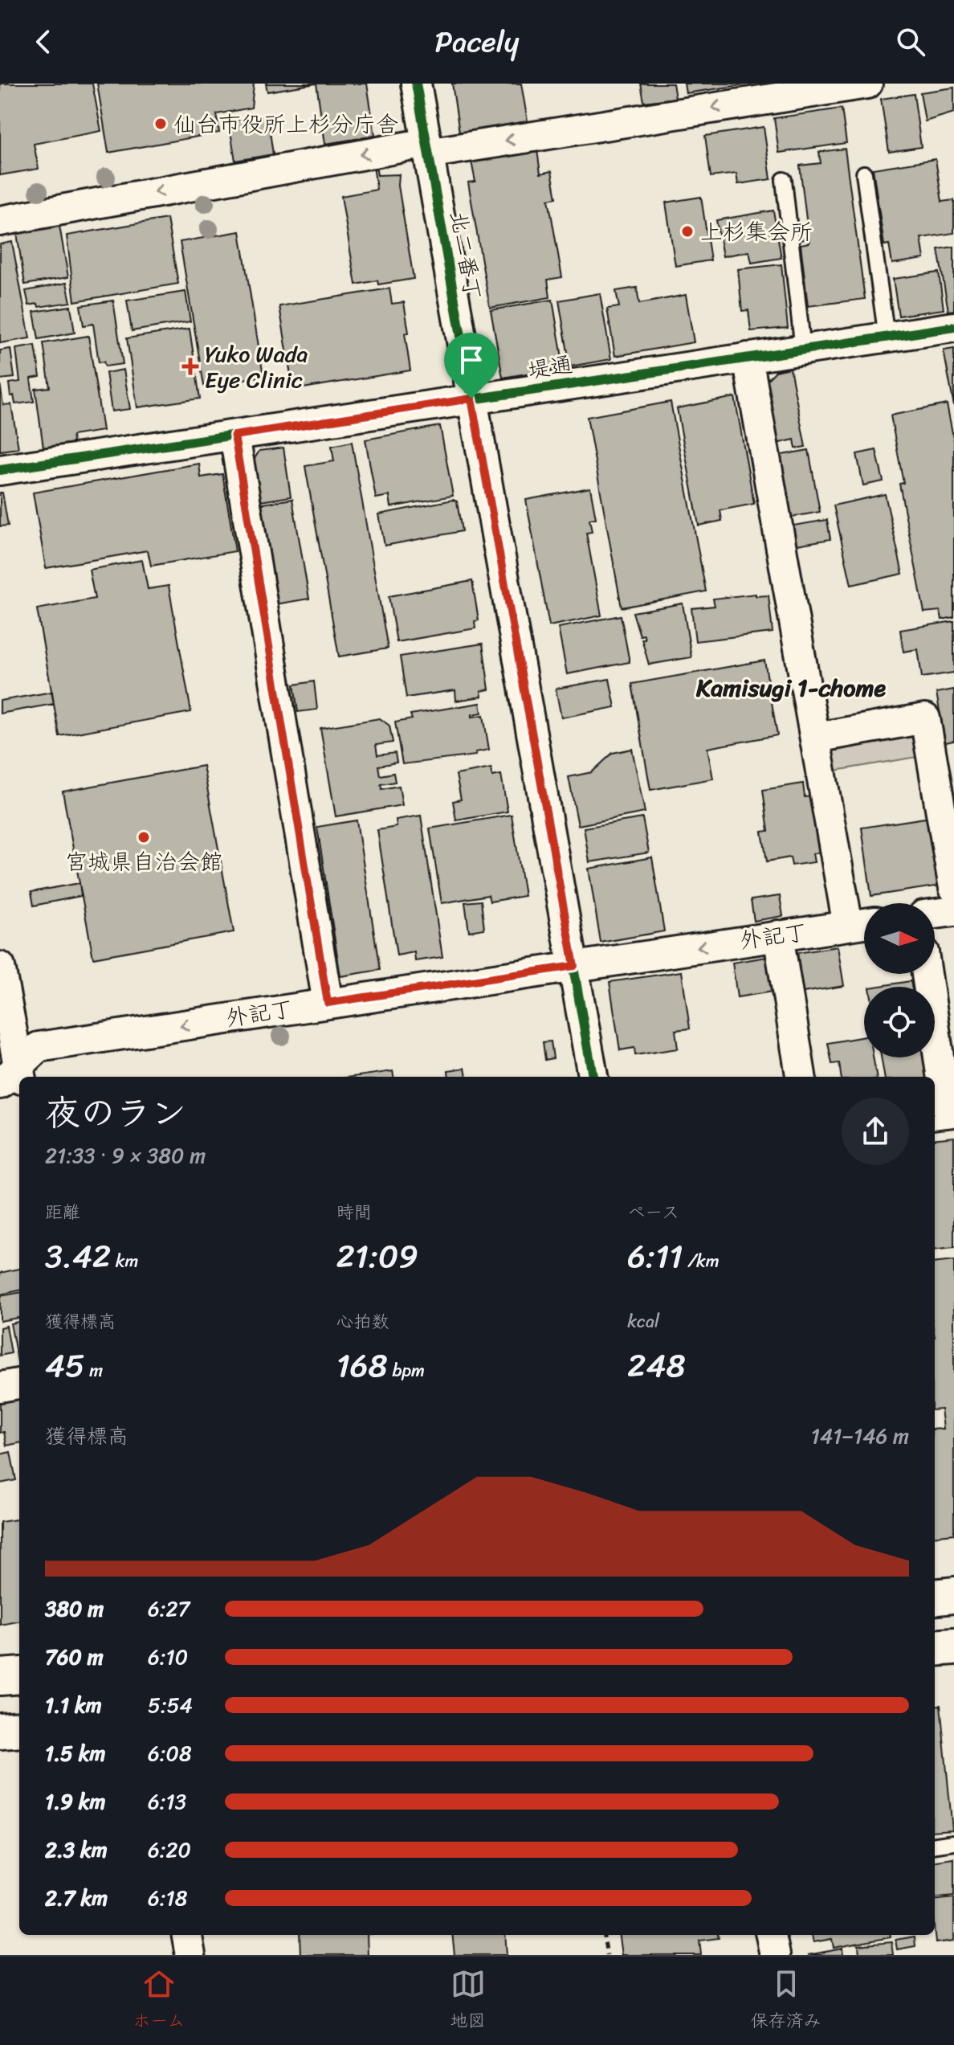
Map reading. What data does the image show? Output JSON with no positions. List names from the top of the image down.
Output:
{
  "streets": {
    "street": ["北二番丁", "堤通", "外記丁"]
  },
  "crossings": [
    ["北二番丁", "堤通"],
    ["北二番丁", "外記丁"]
  ],
  "one_way": ["外記丁"],
  "districts": ["Kamisugi 1-chome"],
  "places": {
    "other": ["仙台市役所上杉分庁舎", "上杉集会所", "宮城県自治会館"],
    "health": ["Yuko Wada Eye Clinic"]
  },
  "north": "right",
  "page": {
    "header": "Pacely",
    "heading": ["夜のラン", "21:33 · 9 × 380 m"],
    "stats": [
      ["距離", "3.42 km"],
      ["時間", "21:09"],
      ["ペース", "6:11 /km"],
      ["獲得標高", "45 m"],
      ["心拍数", "168 bpm"],
      ["kcal", "248"]
    ],
    "chart": ["獲得標高", "141–146 m"],
    "list": [
      {
        "name": "380 m",
        "note": "6:27"
      },
      {
        "name": "760 m",
        "note": "6:10"
      },
      {
        "name": "1.1 km",
        "note": "5:54"
      },
      {
        "name": "1.5 km",
        "note": "6:08"
      },
      {
        "name": "1.9 km",
        "note": "6:13"
      },
      {
        "name": "2.3 km",
        "note": "6:20"
      },
      {
        "name": "2.7 km",
        "note": "6:18"
      }
    ],
    "tabs": ["ホーム", "地図", "保存済み"]
  }
}
